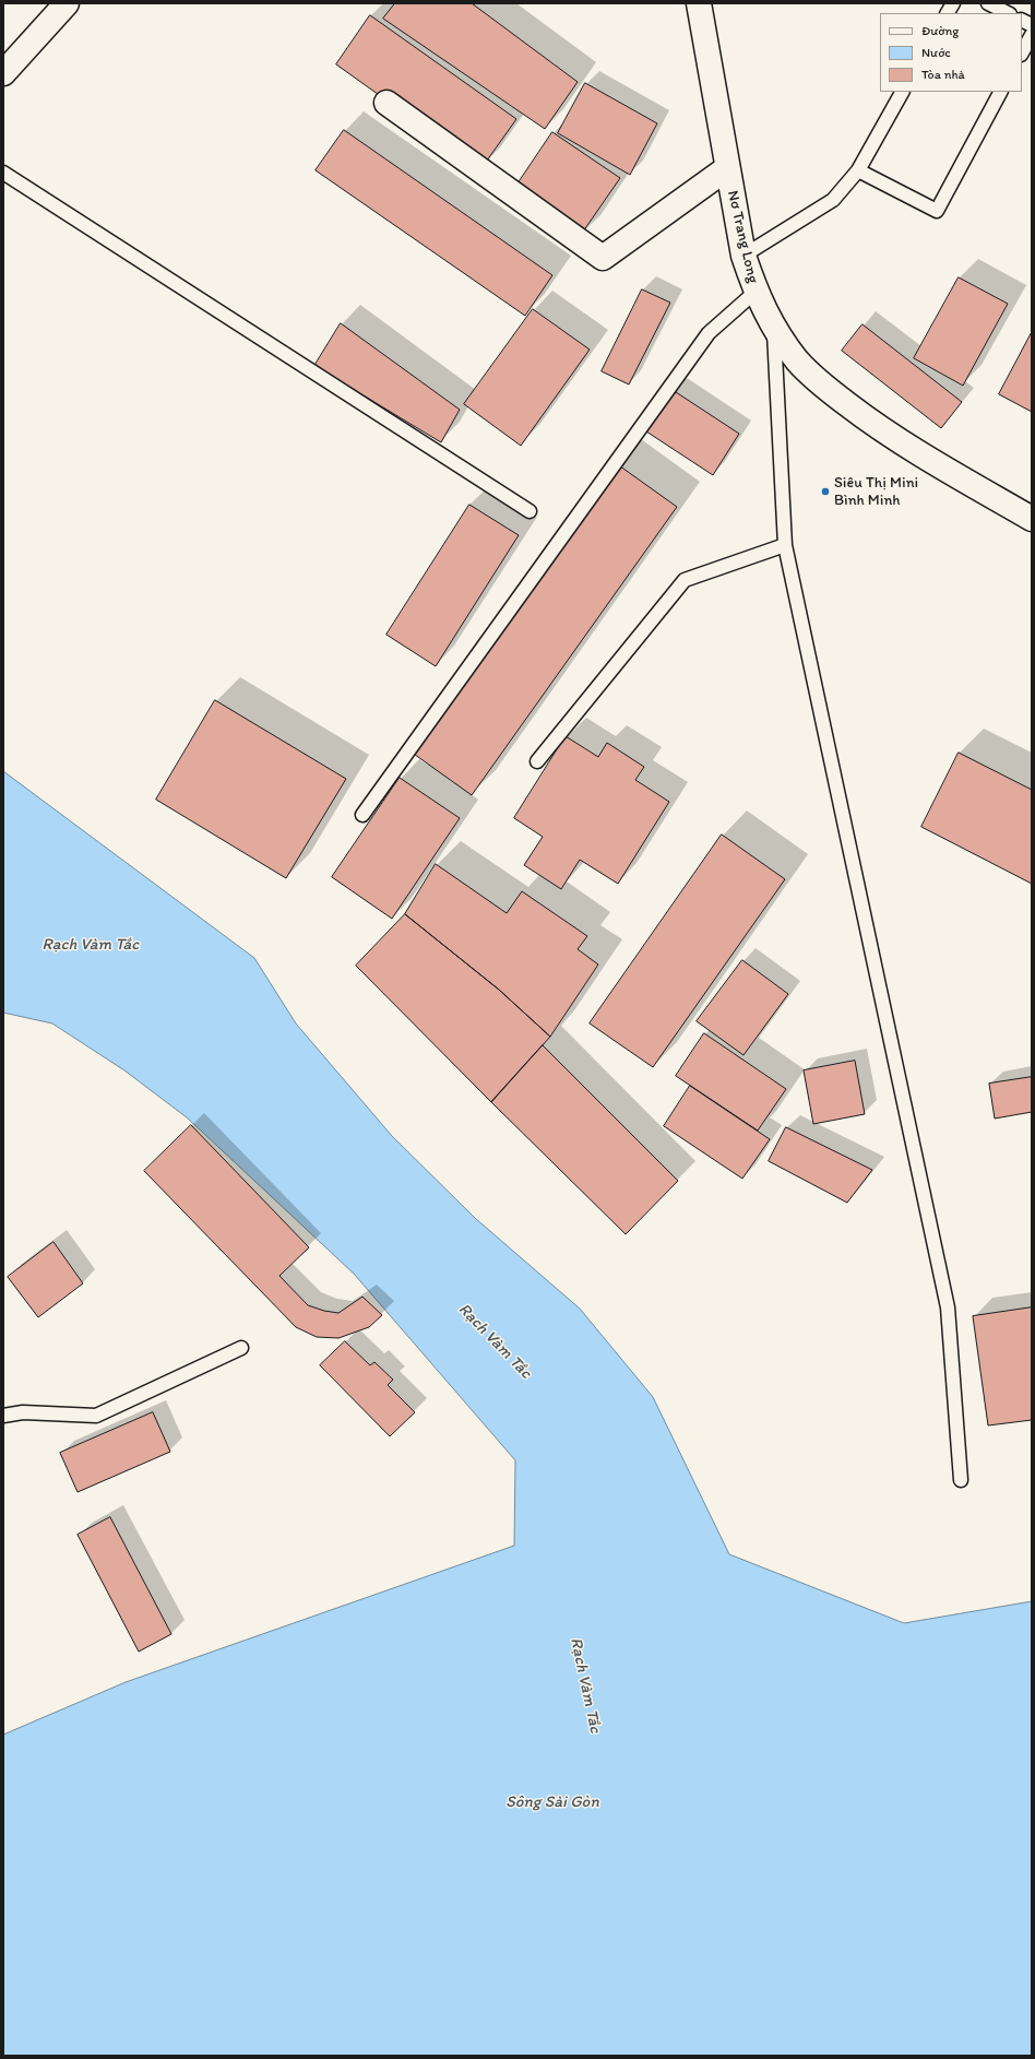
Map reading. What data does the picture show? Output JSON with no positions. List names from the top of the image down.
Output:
{
  "streets": {
    "street": ["Nơ Trang Long"]
  },
  "water": ["Rạch Vàm Tắc", "Sông Sài Gòn"],
  "places": ["Siêu Thị Mini Bình Minh"],
  "legend": ["Đường", "Nước", "Tòa nhà"]
}
